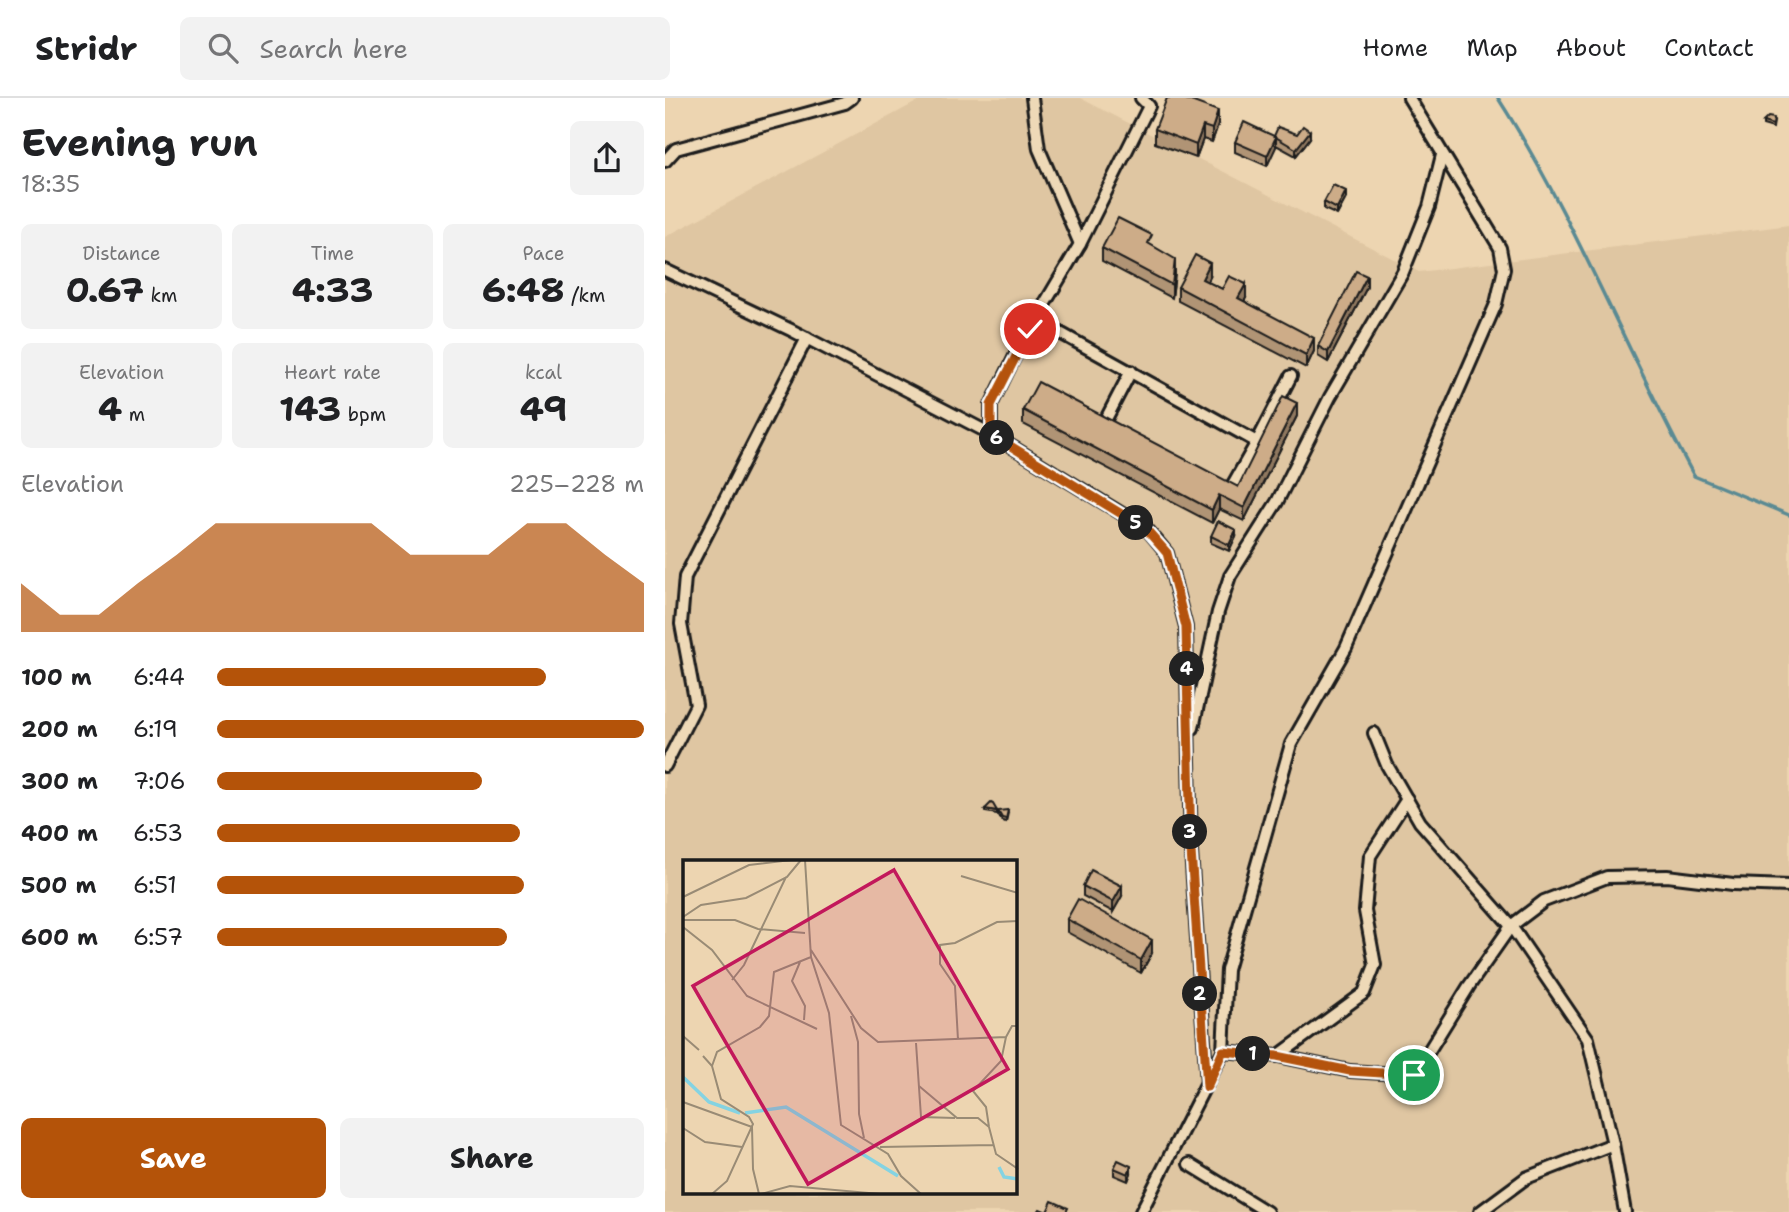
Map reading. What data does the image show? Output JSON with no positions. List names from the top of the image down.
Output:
{
  "page": {
    "header": "Stridr",
    "search": "Search here",
    "nav": [
      "Home",
      "Map",
      "About",
      "Contact"
    ],
    "heading": ["Evening run", "18:35"],
    "stats": [
      ["Distance", "0.67 km"],
      ["Time", "4:33"],
      ["Pace", "6:48 /km"],
      ["Elevation", "4 m"],
      ["Heart rate", "143 bpm"],
      ["kcal", "49"]
    ],
    "pins": [
      "6",
      "5",
      "4",
      "3",
      "2",
      "1"
    ],
    "chart": ["Elevation", "225–228 m"],
    "list": [
      {
        "name": "100 m",
        "note": "6:44"
      },
      {
        "name": "200 m",
        "note": "6:19"
      },
      {
        "name": "300 m",
        "note": "7:06"
      },
      {
        "name": "400 m",
        "note": "6:53"
      },
      {
        "name": "500 m",
        "note": "6:51"
      },
      {
        "name": "600 m",
        "note": "6:57"
      }
    ],
    "buttons": ["Save", "Share"]
  }
}
